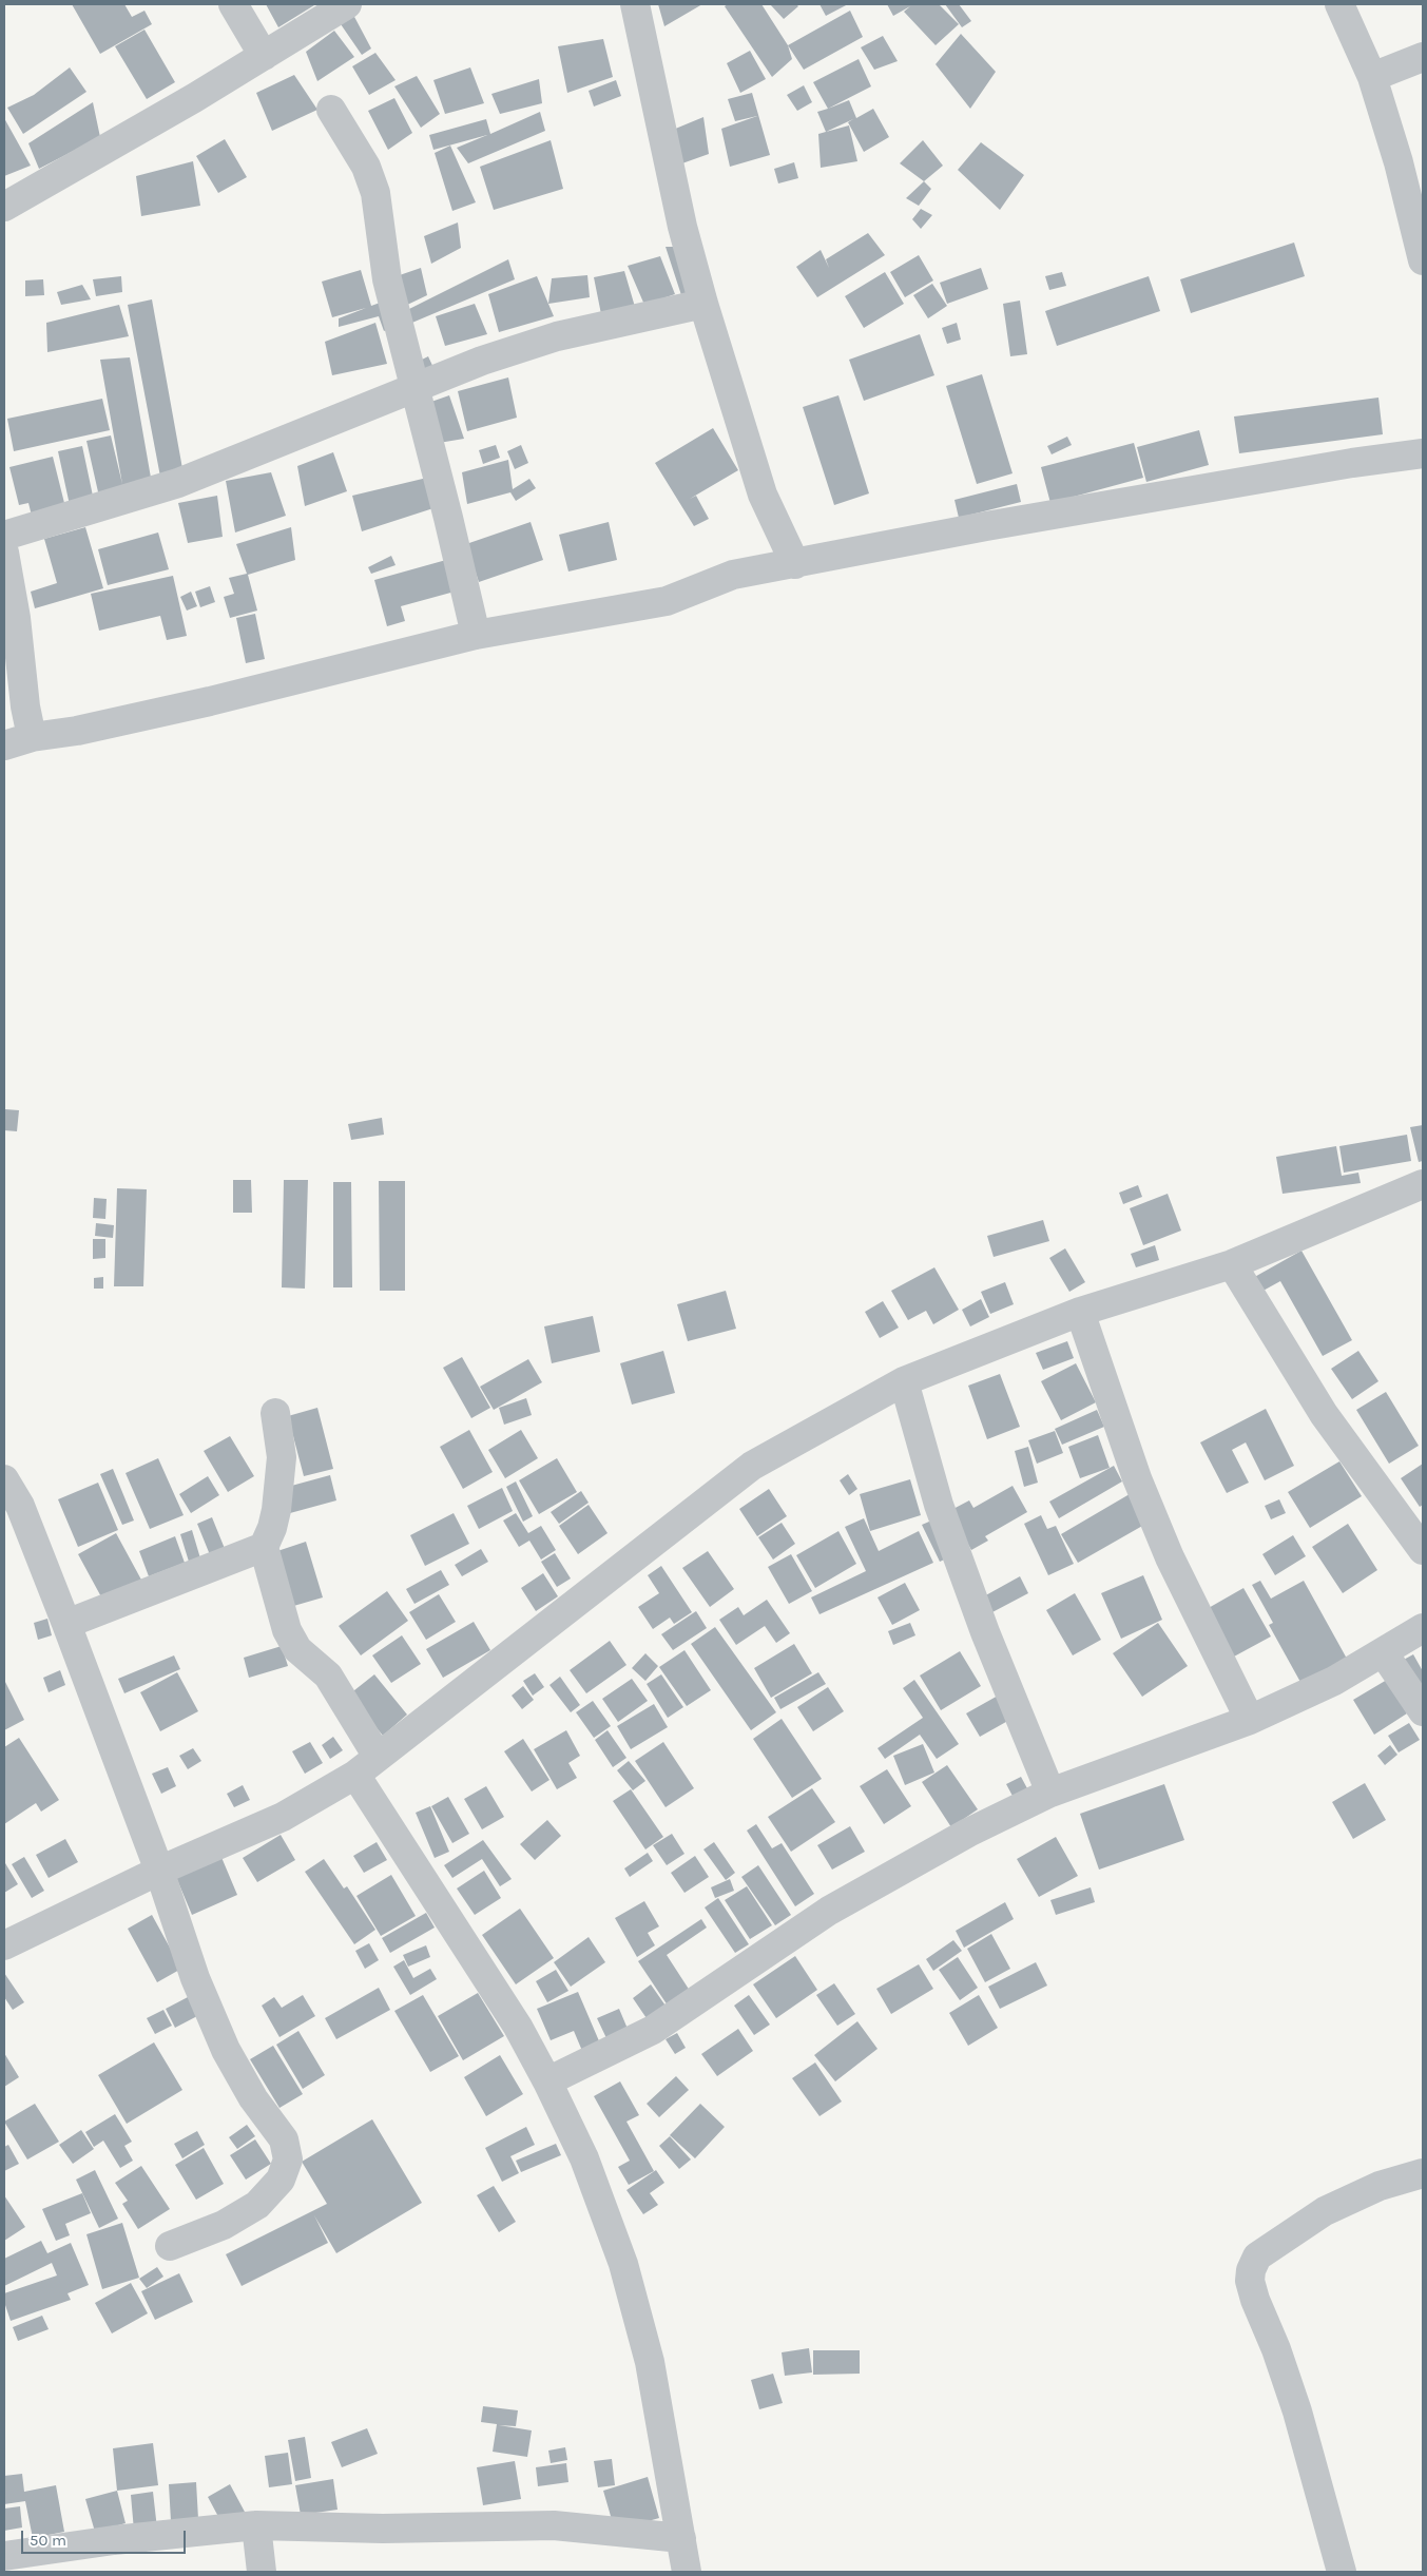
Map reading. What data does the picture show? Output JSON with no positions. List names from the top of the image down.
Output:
{
  "scale_bar": "50 m"
}
